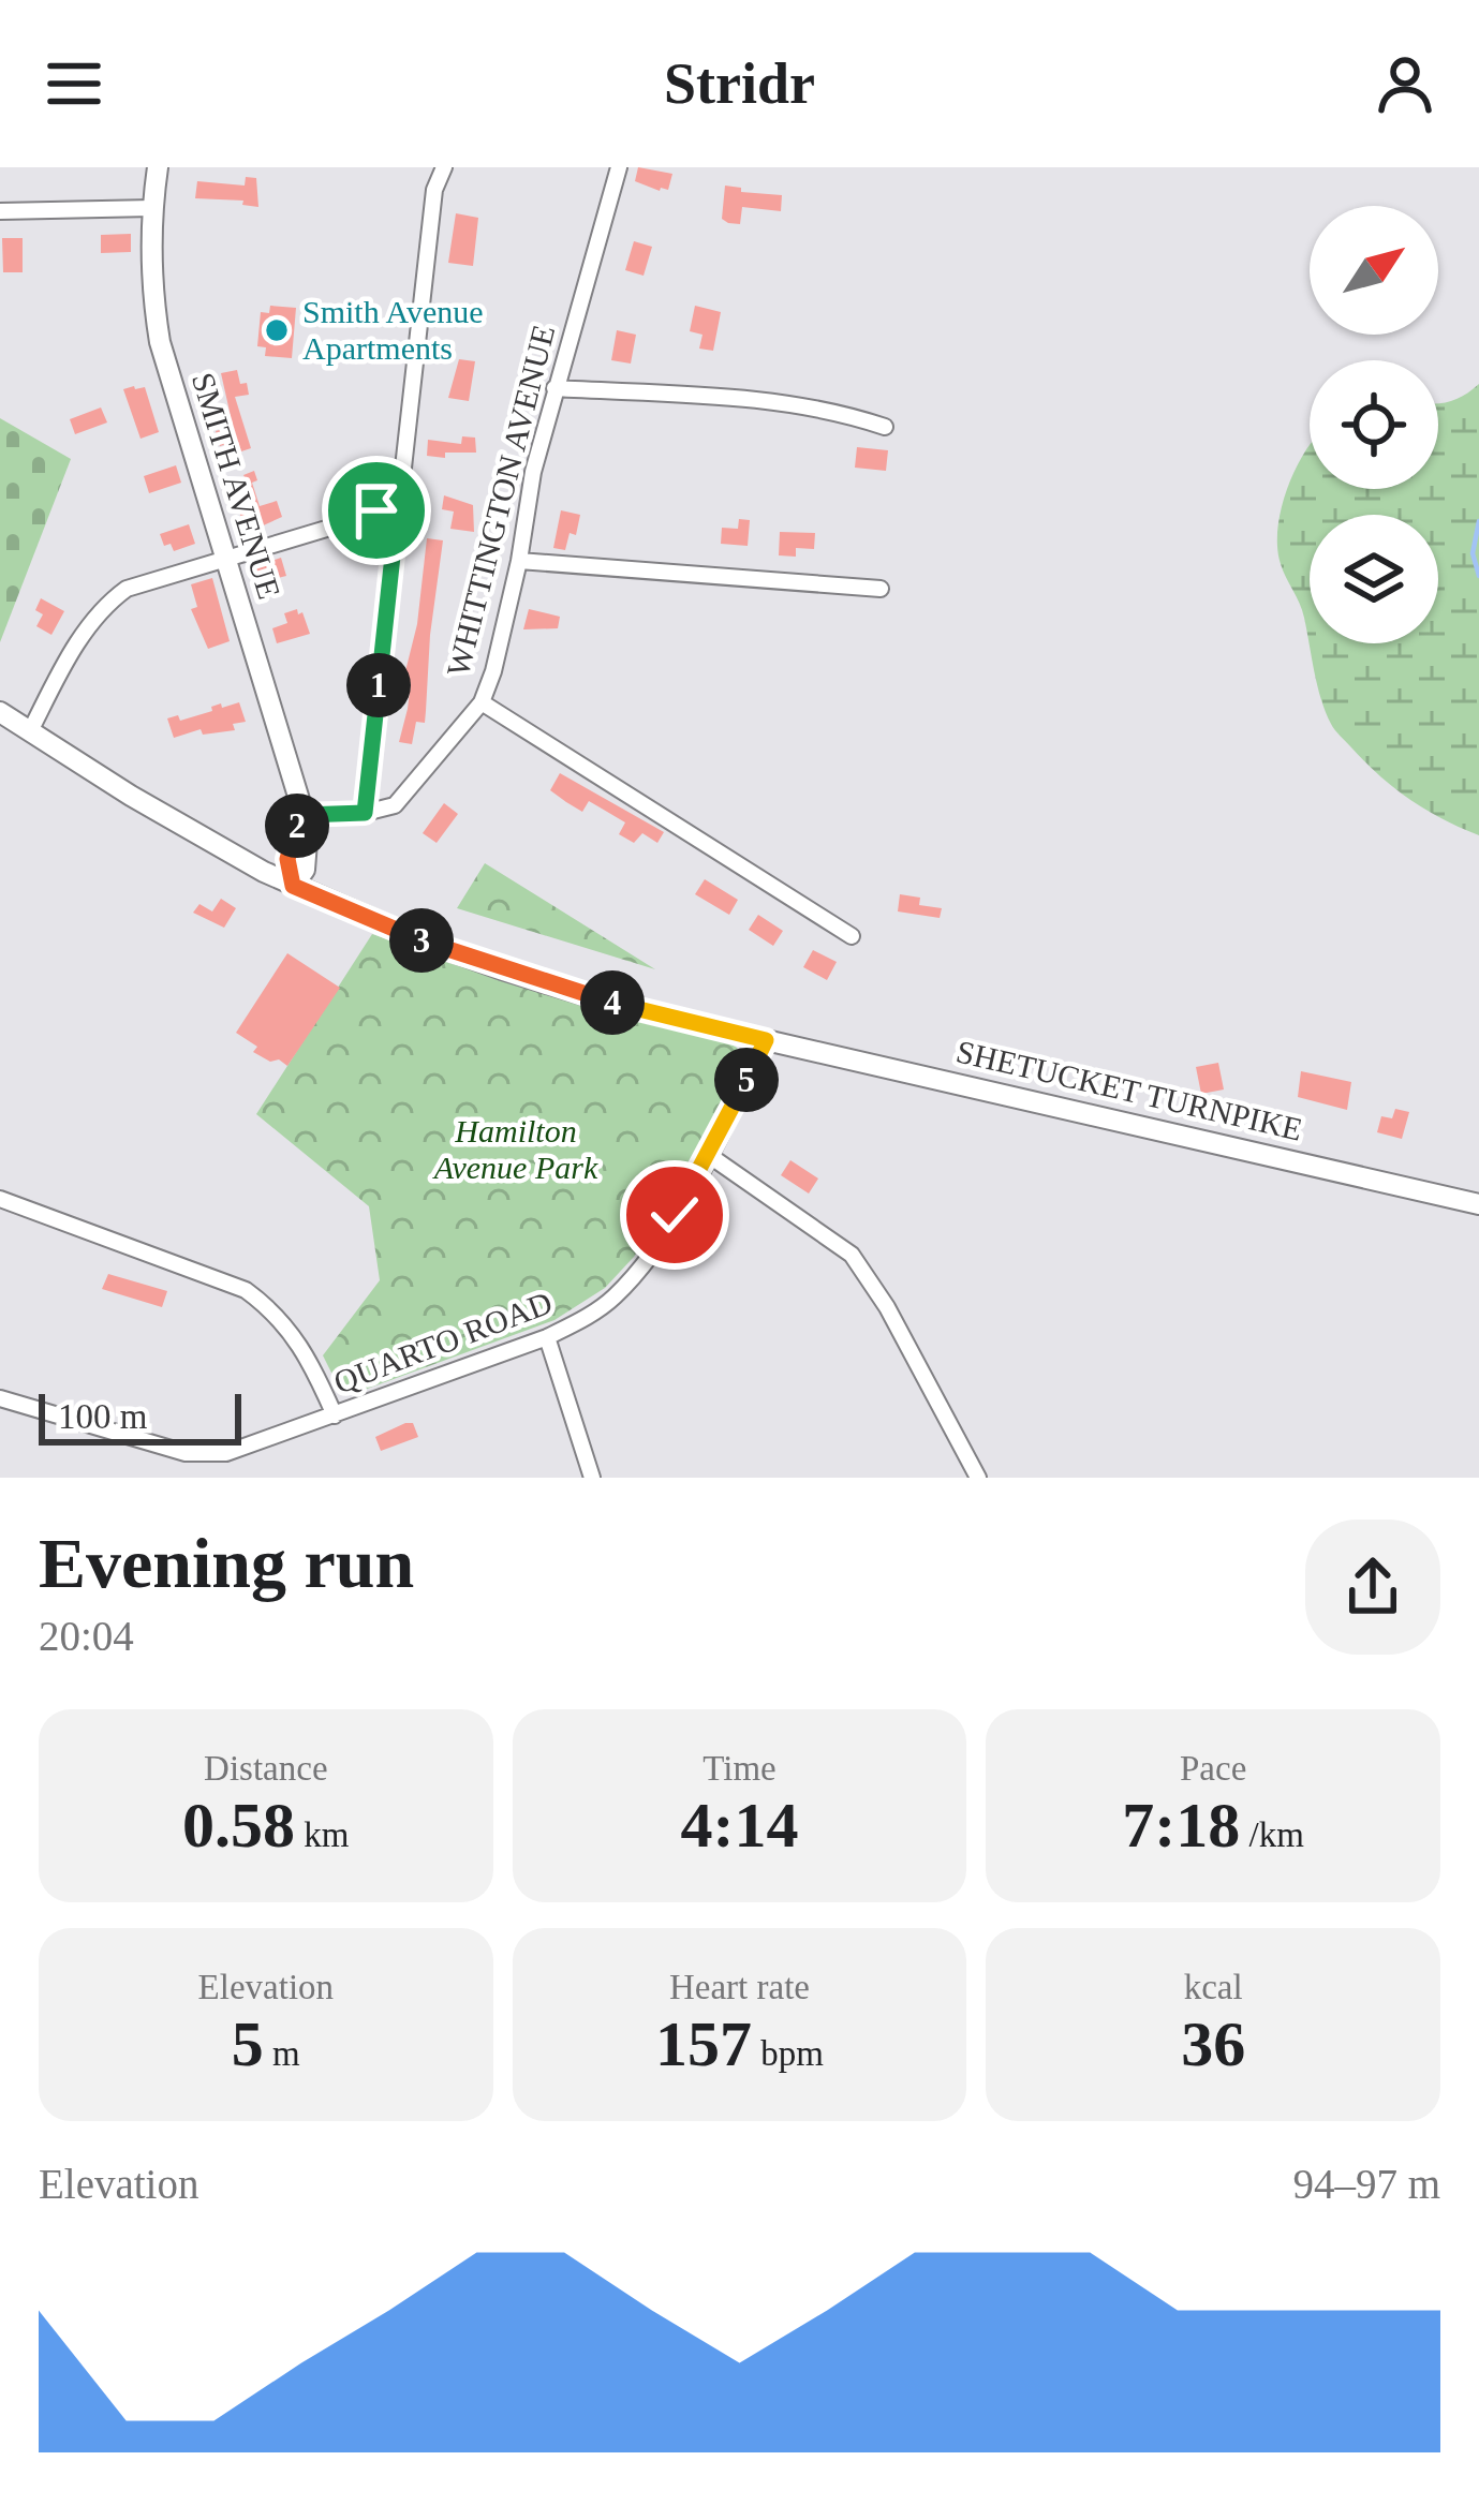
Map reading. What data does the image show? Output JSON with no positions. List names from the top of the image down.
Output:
{
  "streets": {
    "main road": ["SMITH AVENUE", "SHETUCKET TURNPIKE"],
    "street": ["WHITTINGTON AVENUE", "QUARTO ROAD"]
  },
  "crossings": [
    ["SMITH AVENUE", "SHETUCKET TURNPIKE"],
    ["SHETUCKET TURNPIKE", "QUARTO ROAD"]
  ],
  "parks": ["Hamilton Avenue Park"],
  "places": ["Smith Avenue Apartments"],
  "scale_bar": "100 m",
  "north": "top right",
  "page": {
    "header": "Stridr",
    "pins": [
      "1",
      "2",
      "3",
      "4",
      "5"
    ],
    "scale": "100 m",
    "heading": ["Evening run", "20:04"],
    "stats": [
      ["Distance", "0.58 km"],
      ["Time", "4:14"],
      ["Pace", "7:18 /km"],
      ["Elevation", "5 m"],
      ["Heart rate", "157 bpm"],
      ["kcal", "36"]
    ],
    "chart": ["Elevation", "94–97 m"]
  }
}
